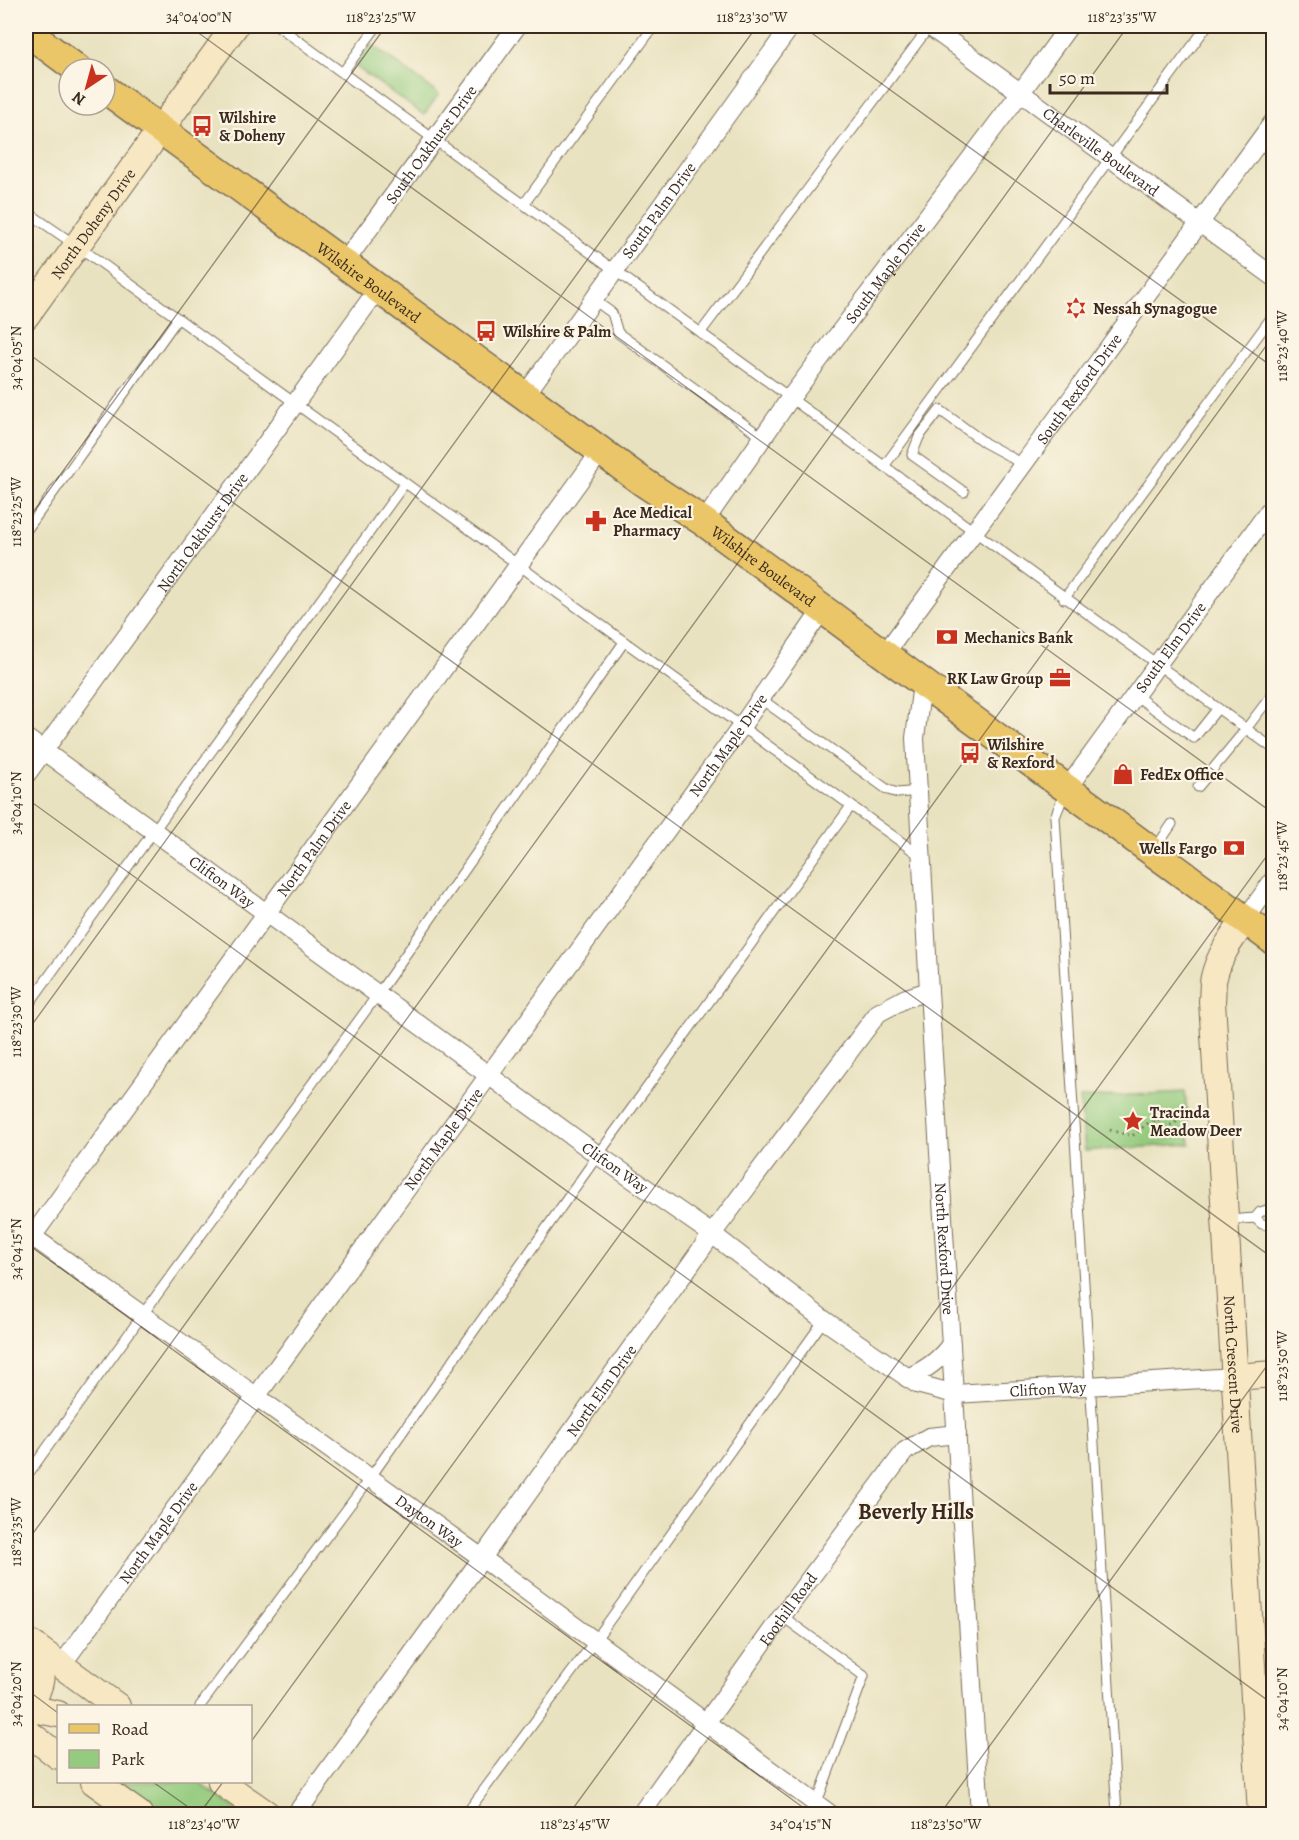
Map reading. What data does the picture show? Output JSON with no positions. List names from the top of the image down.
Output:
{
  "streets": {
    "main road": ["Wilshire Boulevard"],
    "street": [
      "South Oakhurst Drive",
      "Charleville Boulevard",
      "South Palm Drive",
      "North Doheny Drive",
      "South Maple Drive",
      "South Rexford Drive",
      "North Oakhurst Drive",
      "South Elm Drive",
      "North Maple Drive",
      "North Palm Drive",
      "Clifton Way",
      "North Rexford Drive",
      "North Crescent Drive",
      "North Elm Drive",
      "Dayton Way",
      "Foothill Road"
    ]
  },
  "crossings": [
    ["South Oakhurst Drive", "Wilshire Boulevard"],
    ["Charleville Boulevard", "South Maple Drive"],
    ["Charleville Boulevard", "South Rexford Drive"],
    ["South Palm Drive", "Wilshire Boulevard"],
    ["North Doheny Drive", "Wilshire Boulevard"],
    ["South Maple Drive", "Wilshire Boulevard"],
    ["Wilshire Boulevard", "South Rexford Drive"],
    ["Wilshire Boulevard", "North Oakhurst Drive"],
    ["Wilshire Boulevard", "South Elm Drive"],
    ["Wilshire Boulevard", "North Maple Drive"],
    ["Wilshire Boulevard", "North Palm Drive"],
    ["Wilshire Boulevard", "North Rexford Drive"],
    ["Wilshire Boulevard", "North Crescent Drive"],
    ["North Oakhurst Drive", "Clifton Way"],
    ["North Maple Drive", "Clifton Way"],
    ["North Maple Drive", "Dayton Way"],
    ["North Palm Drive", "Clifton Way"],
    ["North Palm Drive", "Dayton Way"],
    ["Clifton Way", "North Rexford Drive"],
    ["Clifton Way", "North Crescent Drive"],
    ["Clifton Way", "North Elm Drive"],
    ["North Rexford Drive", "North Elm Drive"],
    ["North Rexford Drive", "Foothill Road"],
    ["North Elm Drive", "Dayton Way"],
    ["Dayton Way", "Foothill Road"]
  ],
  "districts": ["Beverly Hills"],
  "places": {
    "bus stop": ["Wilshire & Doheny", "Wilshire & Palm", "Wilshire & Rexford"],
    "synagogue": ["Nessah Synagogue"],
    "pharmacy": ["Ace Medical Pharmacy"],
    "bank": ["Mechanics Bank", "Wells Fargo"],
    "office": ["RK Law Group"],
    "shop": ["FedEx Office"],
    "place": ["Tracinda Meadow Deer"]
  },
  "legend": ["Road", "Park"],
  "scale_bar": "50 m",
  "north": "bottom left",
  "coordinates": [
    "34°04'00\"N",
    "118°23'25\"W",
    "118°23'30\"W",
    "118°23'35\"W",
    "118°23'40\"W",
    "34°04'05\"N",
    "34°04'10\"N",
    "118°23'45\"W",
    "34°04'15\"N",
    "118°23'50\"W",
    "34°04'20\"N"
  ]
}
